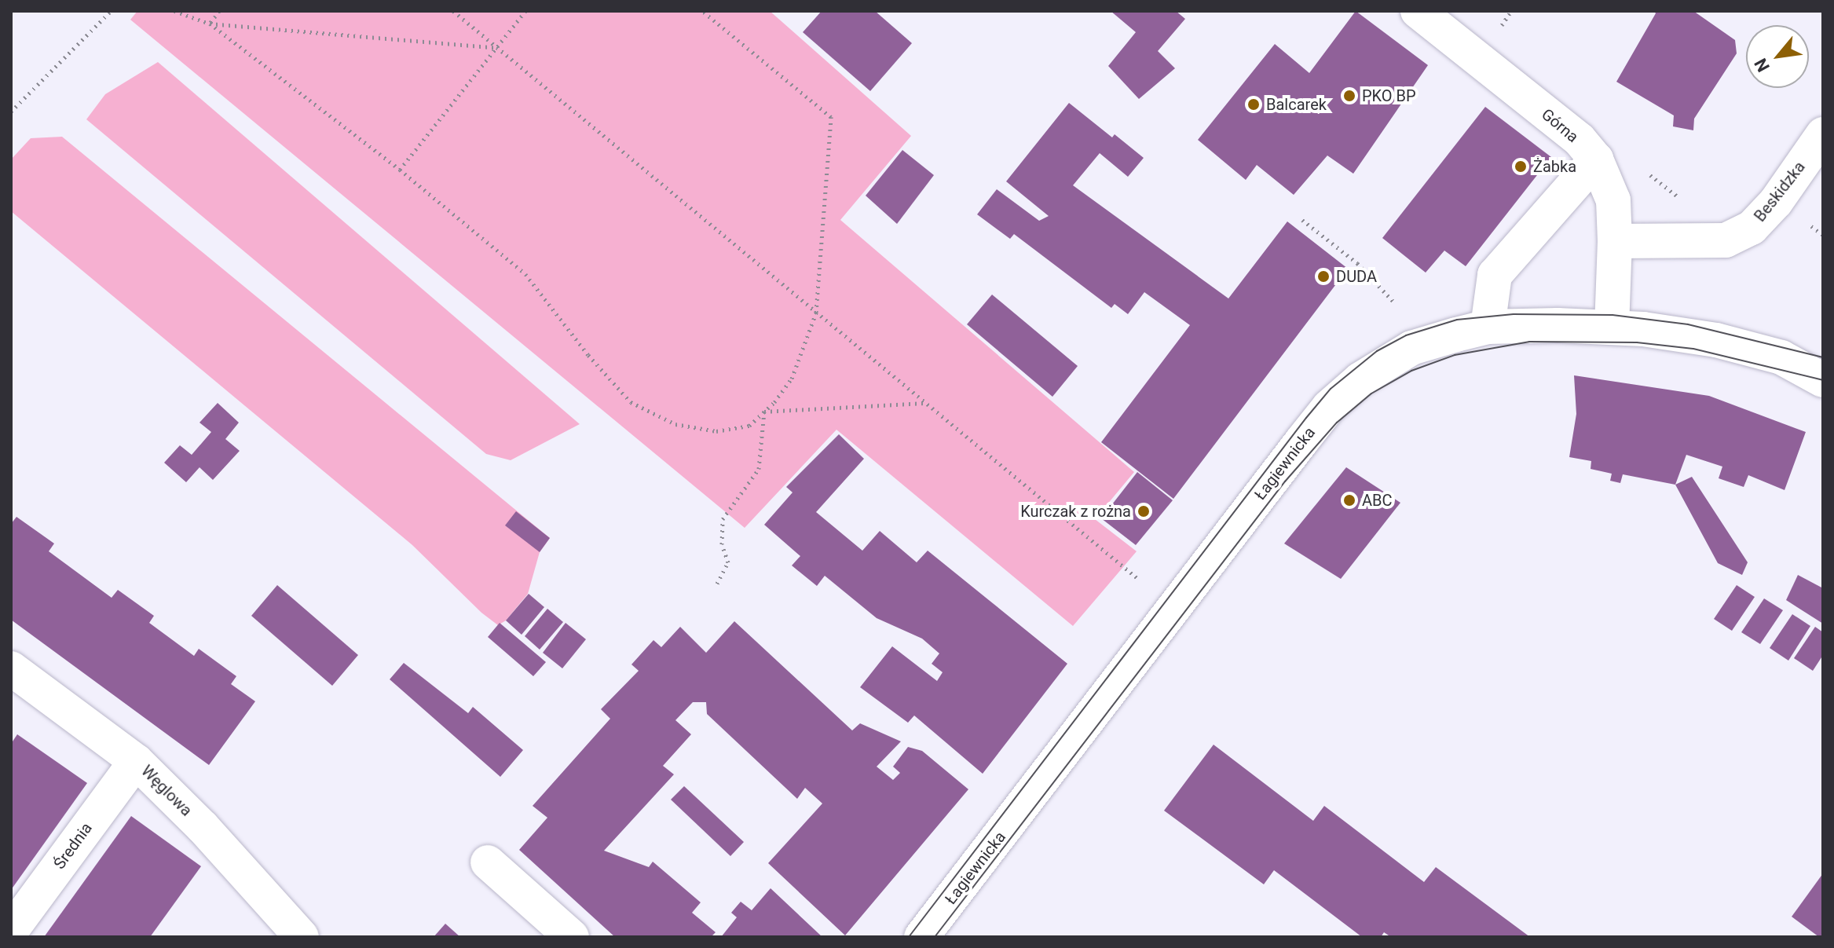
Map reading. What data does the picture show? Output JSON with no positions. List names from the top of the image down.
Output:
{
  "streets": {
    "street": [
      "Górna",
      "Beskidzka",
      "Łagiewnicka",
      "Węglowa",
      "Średnia"
    ]
  },
  "crossings": [
    ["Górna", "Beskidzka"],
    ["Górna", "Łagiewnicka"],
    ["Węglowa", "Średnia"]
  ],
  "places": [
    "PKO BP",
    "Balcarek",
    "Żabka",
    "DUDA",
    "ABC",
    "Kurczak z rożna"
  ],
  "north": "bottom left"
}
